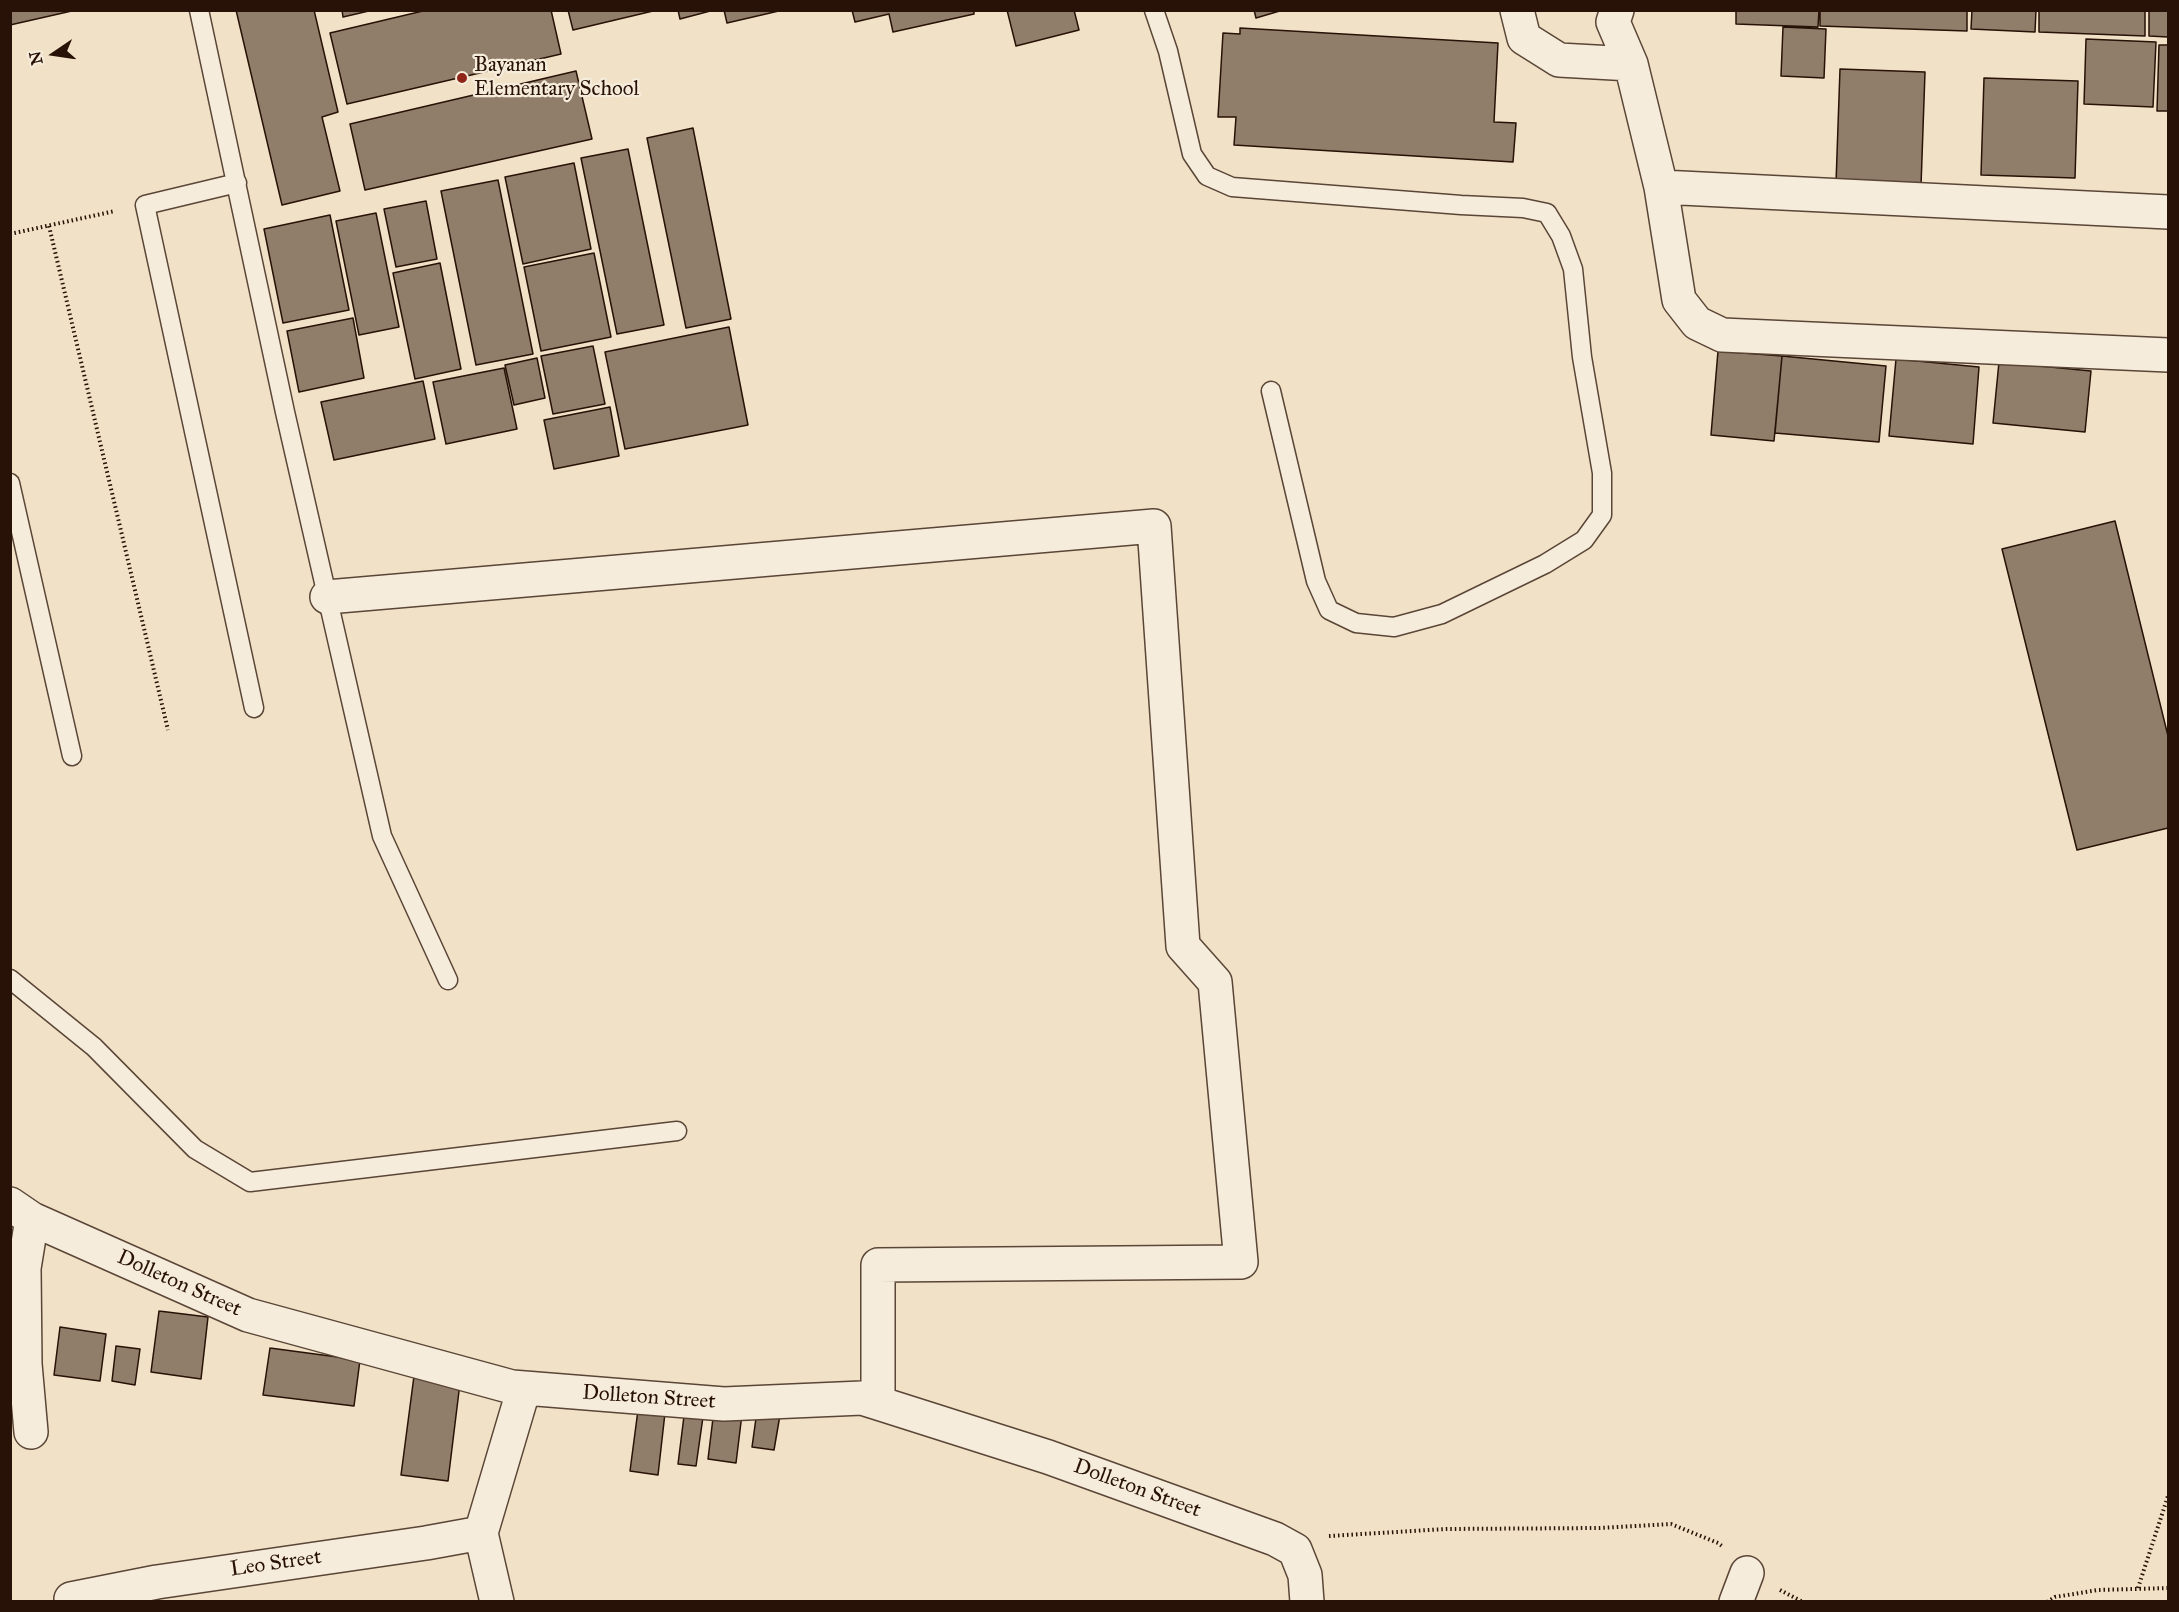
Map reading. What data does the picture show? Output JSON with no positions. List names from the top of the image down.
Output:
{
  "streets": {
    "street": ["Dolleton Street", "Leo Street"]
  },
  "places": ["Bayanan Elementary School"],
  "north": "left"
}
